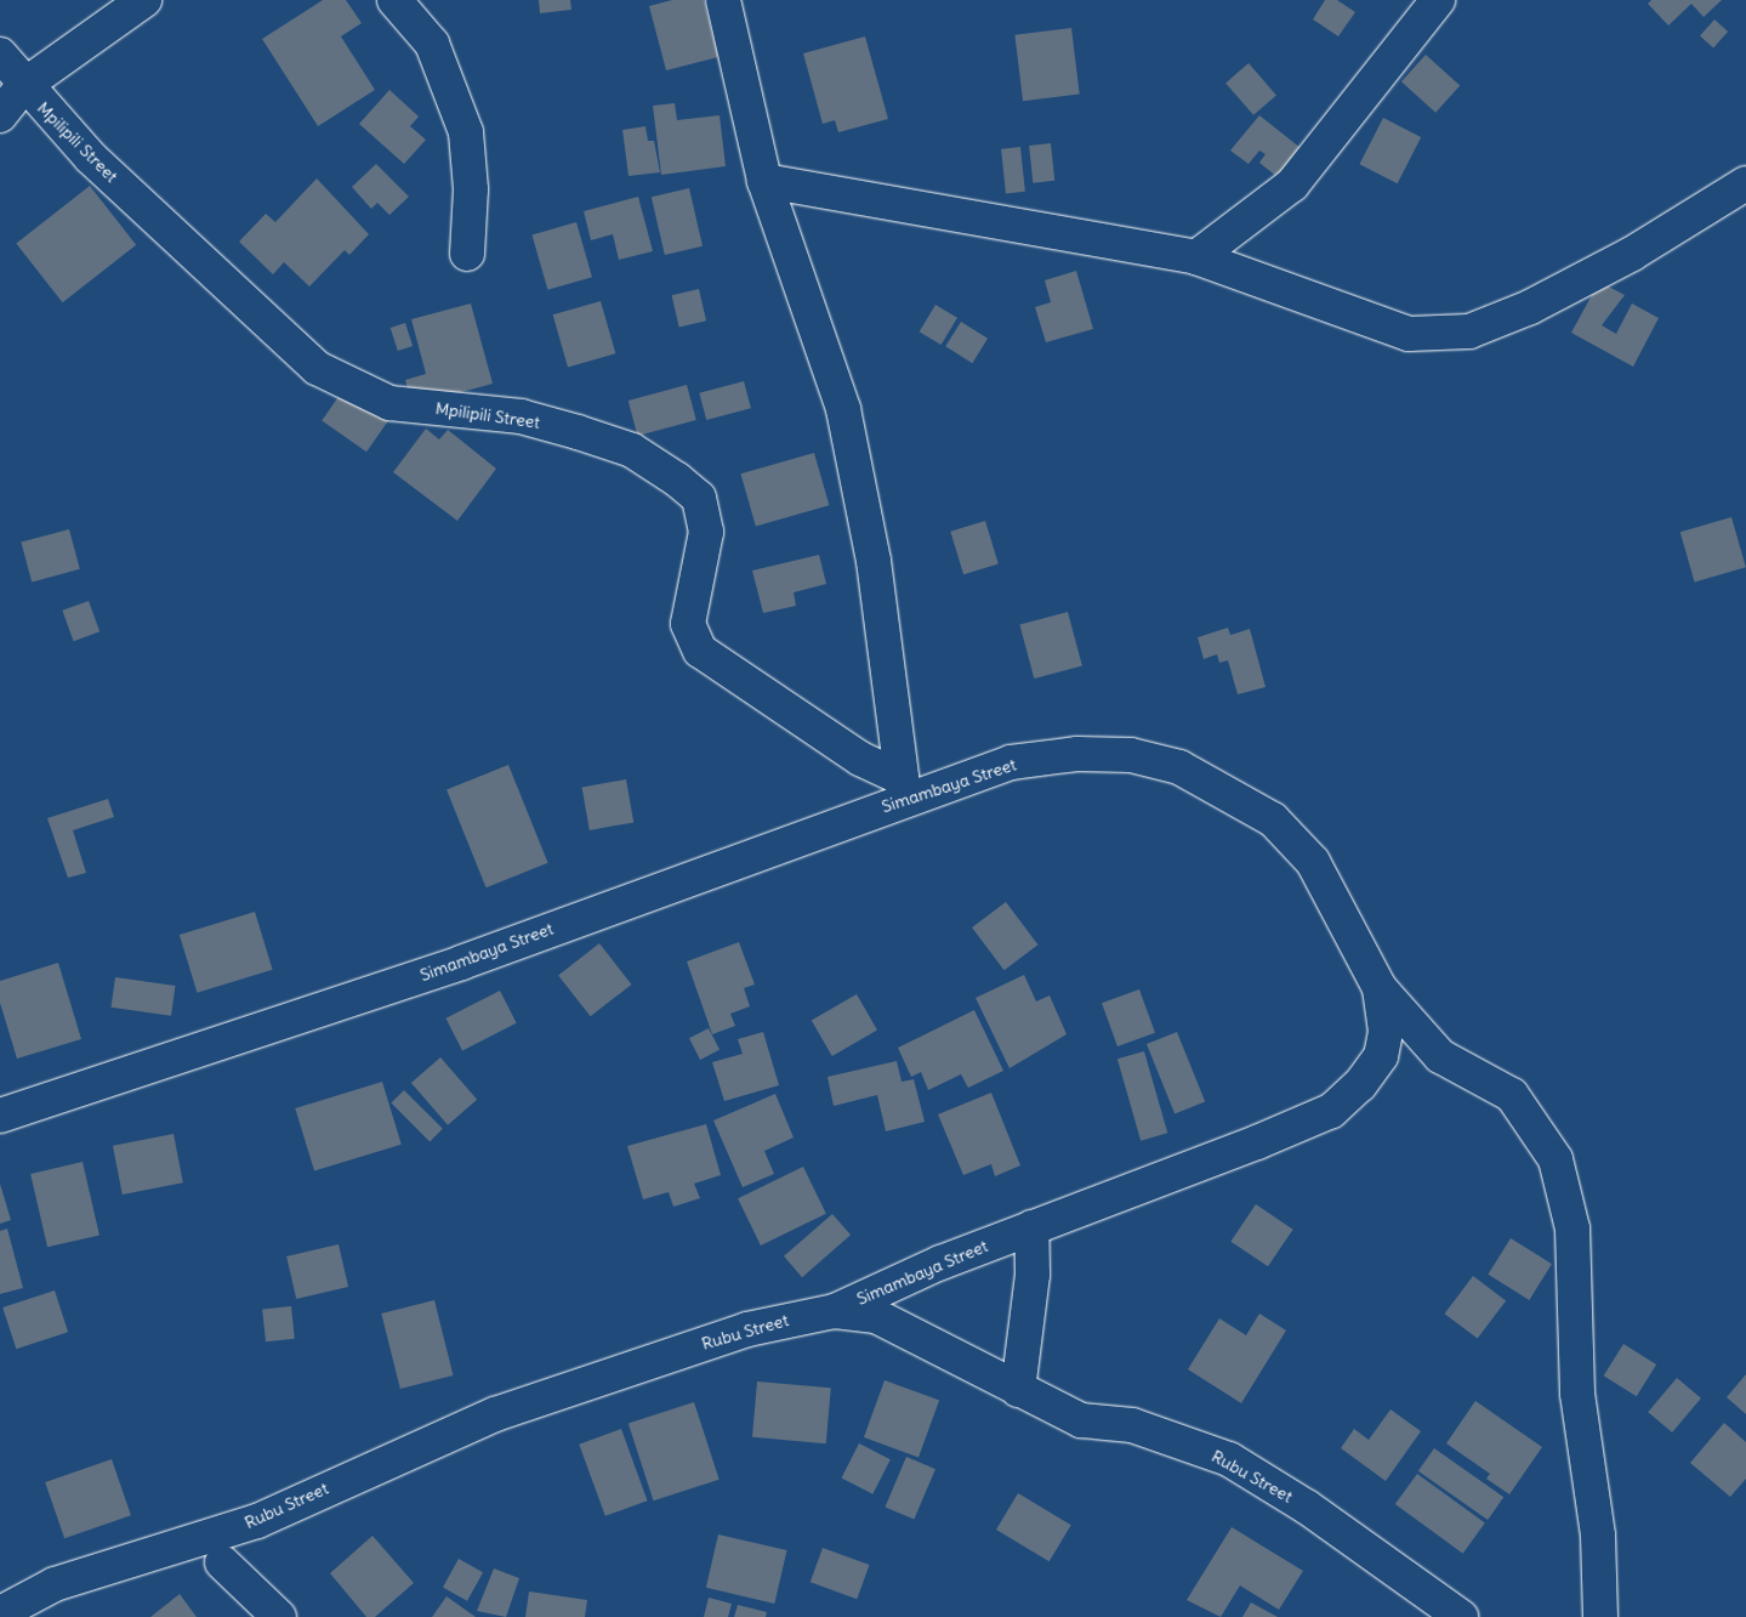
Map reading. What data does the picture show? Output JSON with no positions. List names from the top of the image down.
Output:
{
  "streets": {
    "street": ["Mpilipili Street", "Simambaya Street", "Rubu Street"]
  },
  "crossings": [
    ["Mpilipili Street", "Simambaya Street"],
    ["Simambaya Street", "Rubu Street"]
  ]
}
